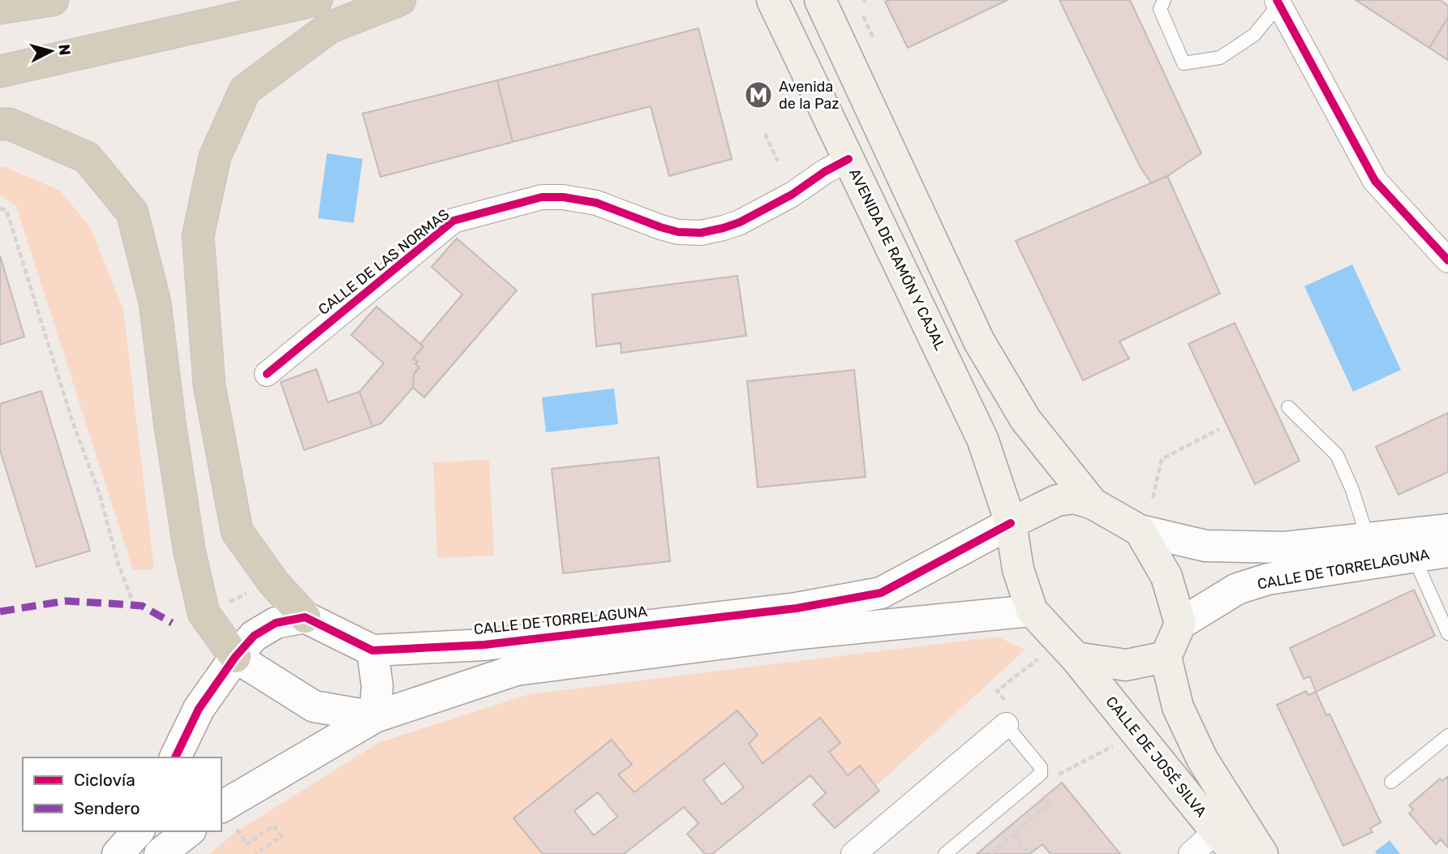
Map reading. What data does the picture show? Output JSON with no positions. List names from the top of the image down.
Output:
{
  "streets": {
    "main road": ["AVENIDA DE RAMÓN Y CAJAL", "CALLE DE JOSÉ SILVA"],
    "street": ["CALLE DE LAS NORMAS", "CALLE DE TORRELAGUNA"]
  },
  "crossings": [
    ["AVENIDA DE RAMÓN Y CAJAL", "CALLE DE LAS NORMAS"],
    ["AVENIDA DE RAMÓN Y CAJAL", "CALLE DE TORRELAGUNA"],
    ["AVENIDA DE RAMÓN Y CAJAL", "CALLE DE JOSÉ SILVA"],
    ["CALLE DE TORRELAGUNA", "CALLE DE JOSÉ SILVA"]
  ],
  "places": {
    "metro station": ["Avenida de la Paz"]
  },
  "legend": ["Ciclovía", "Sendero"],
  "north": "right"
}
